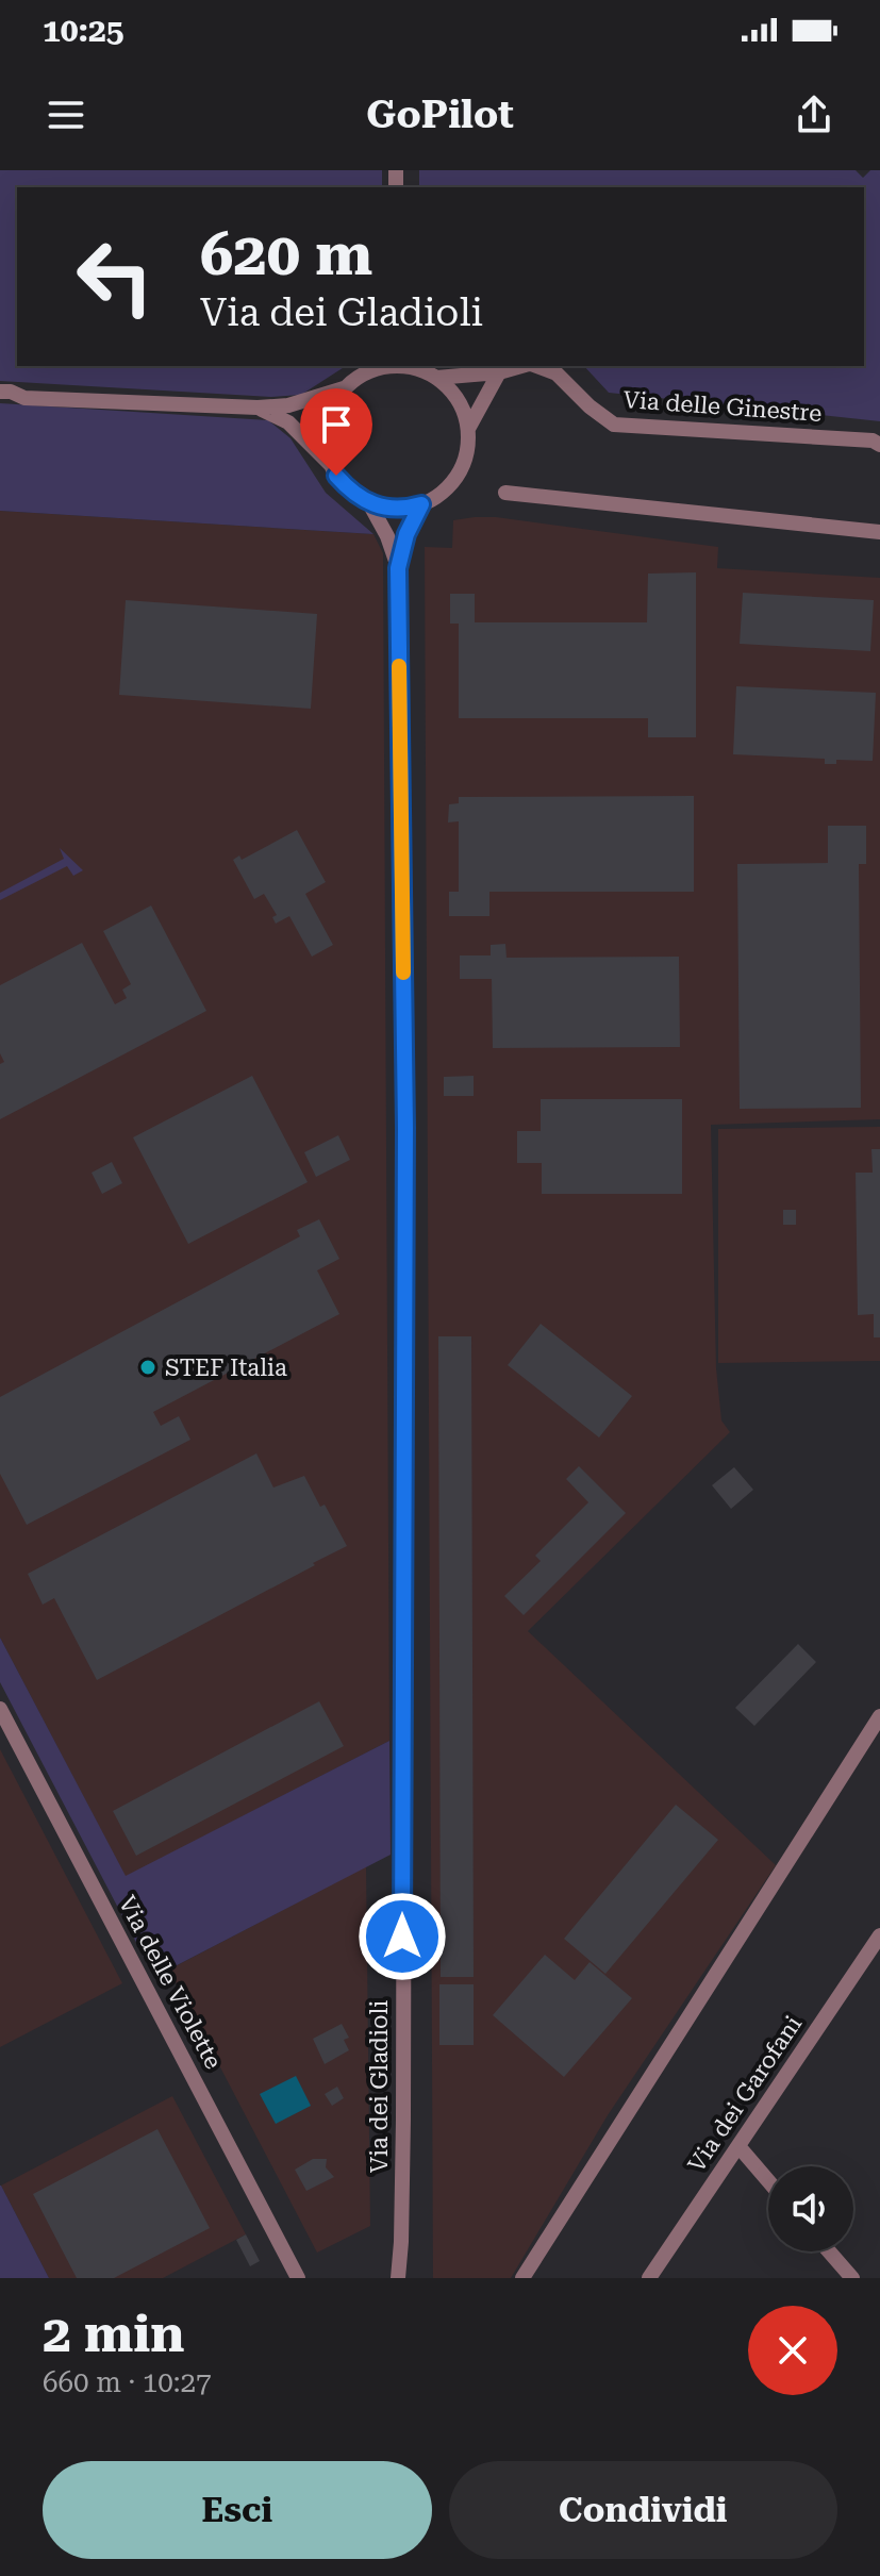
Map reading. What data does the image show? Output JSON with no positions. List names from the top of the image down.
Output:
{
  "streets": {
    "street": [
      "Via delle Ginestre",
      "Via delle Violette",
      "Via dei Gladioli",
      "Via dei Garofani"
    ]
  },
  "crossings": [
    ["Via delle Ginestre", "Via dei Gladioli"]
  ],
  "places": ["STEF Italia"],
  "page": {
    "status": "10:25",
    "header": "GoPilot",
    "turn": ["620 m", "Via dei Gladioli"],
    "heading": ["2 min", "660 m · 10:27"],
    "buttons": ["Esci", "Condividi"]
  }
}
